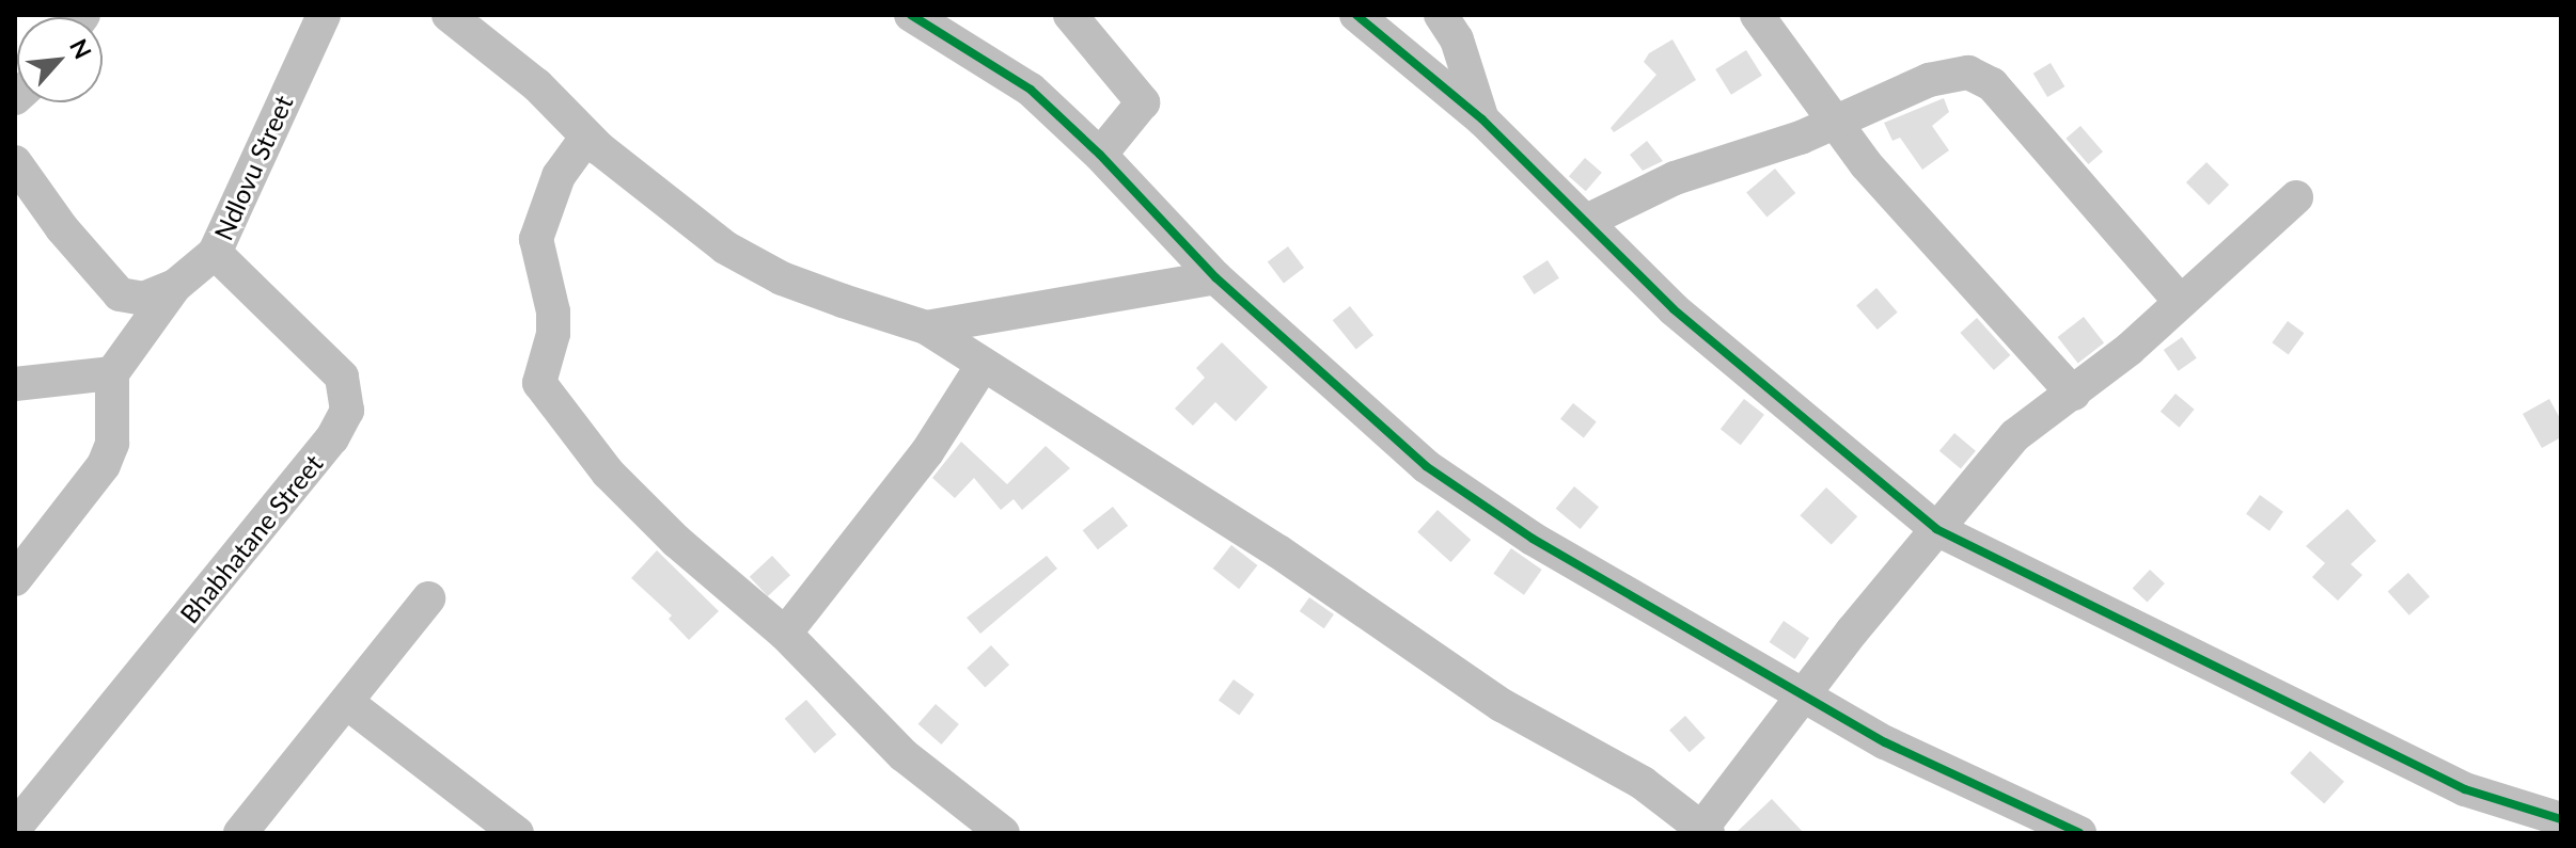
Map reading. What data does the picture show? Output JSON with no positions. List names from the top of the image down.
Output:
{
  "streets": {
    "street": ["Ndlovu Street", "Bhabhatane Street"]
  },
  "crossings": [
    ["Ndlovu Street", "Bhabhatane Street"]
  ],
  "north": "top right"
}
